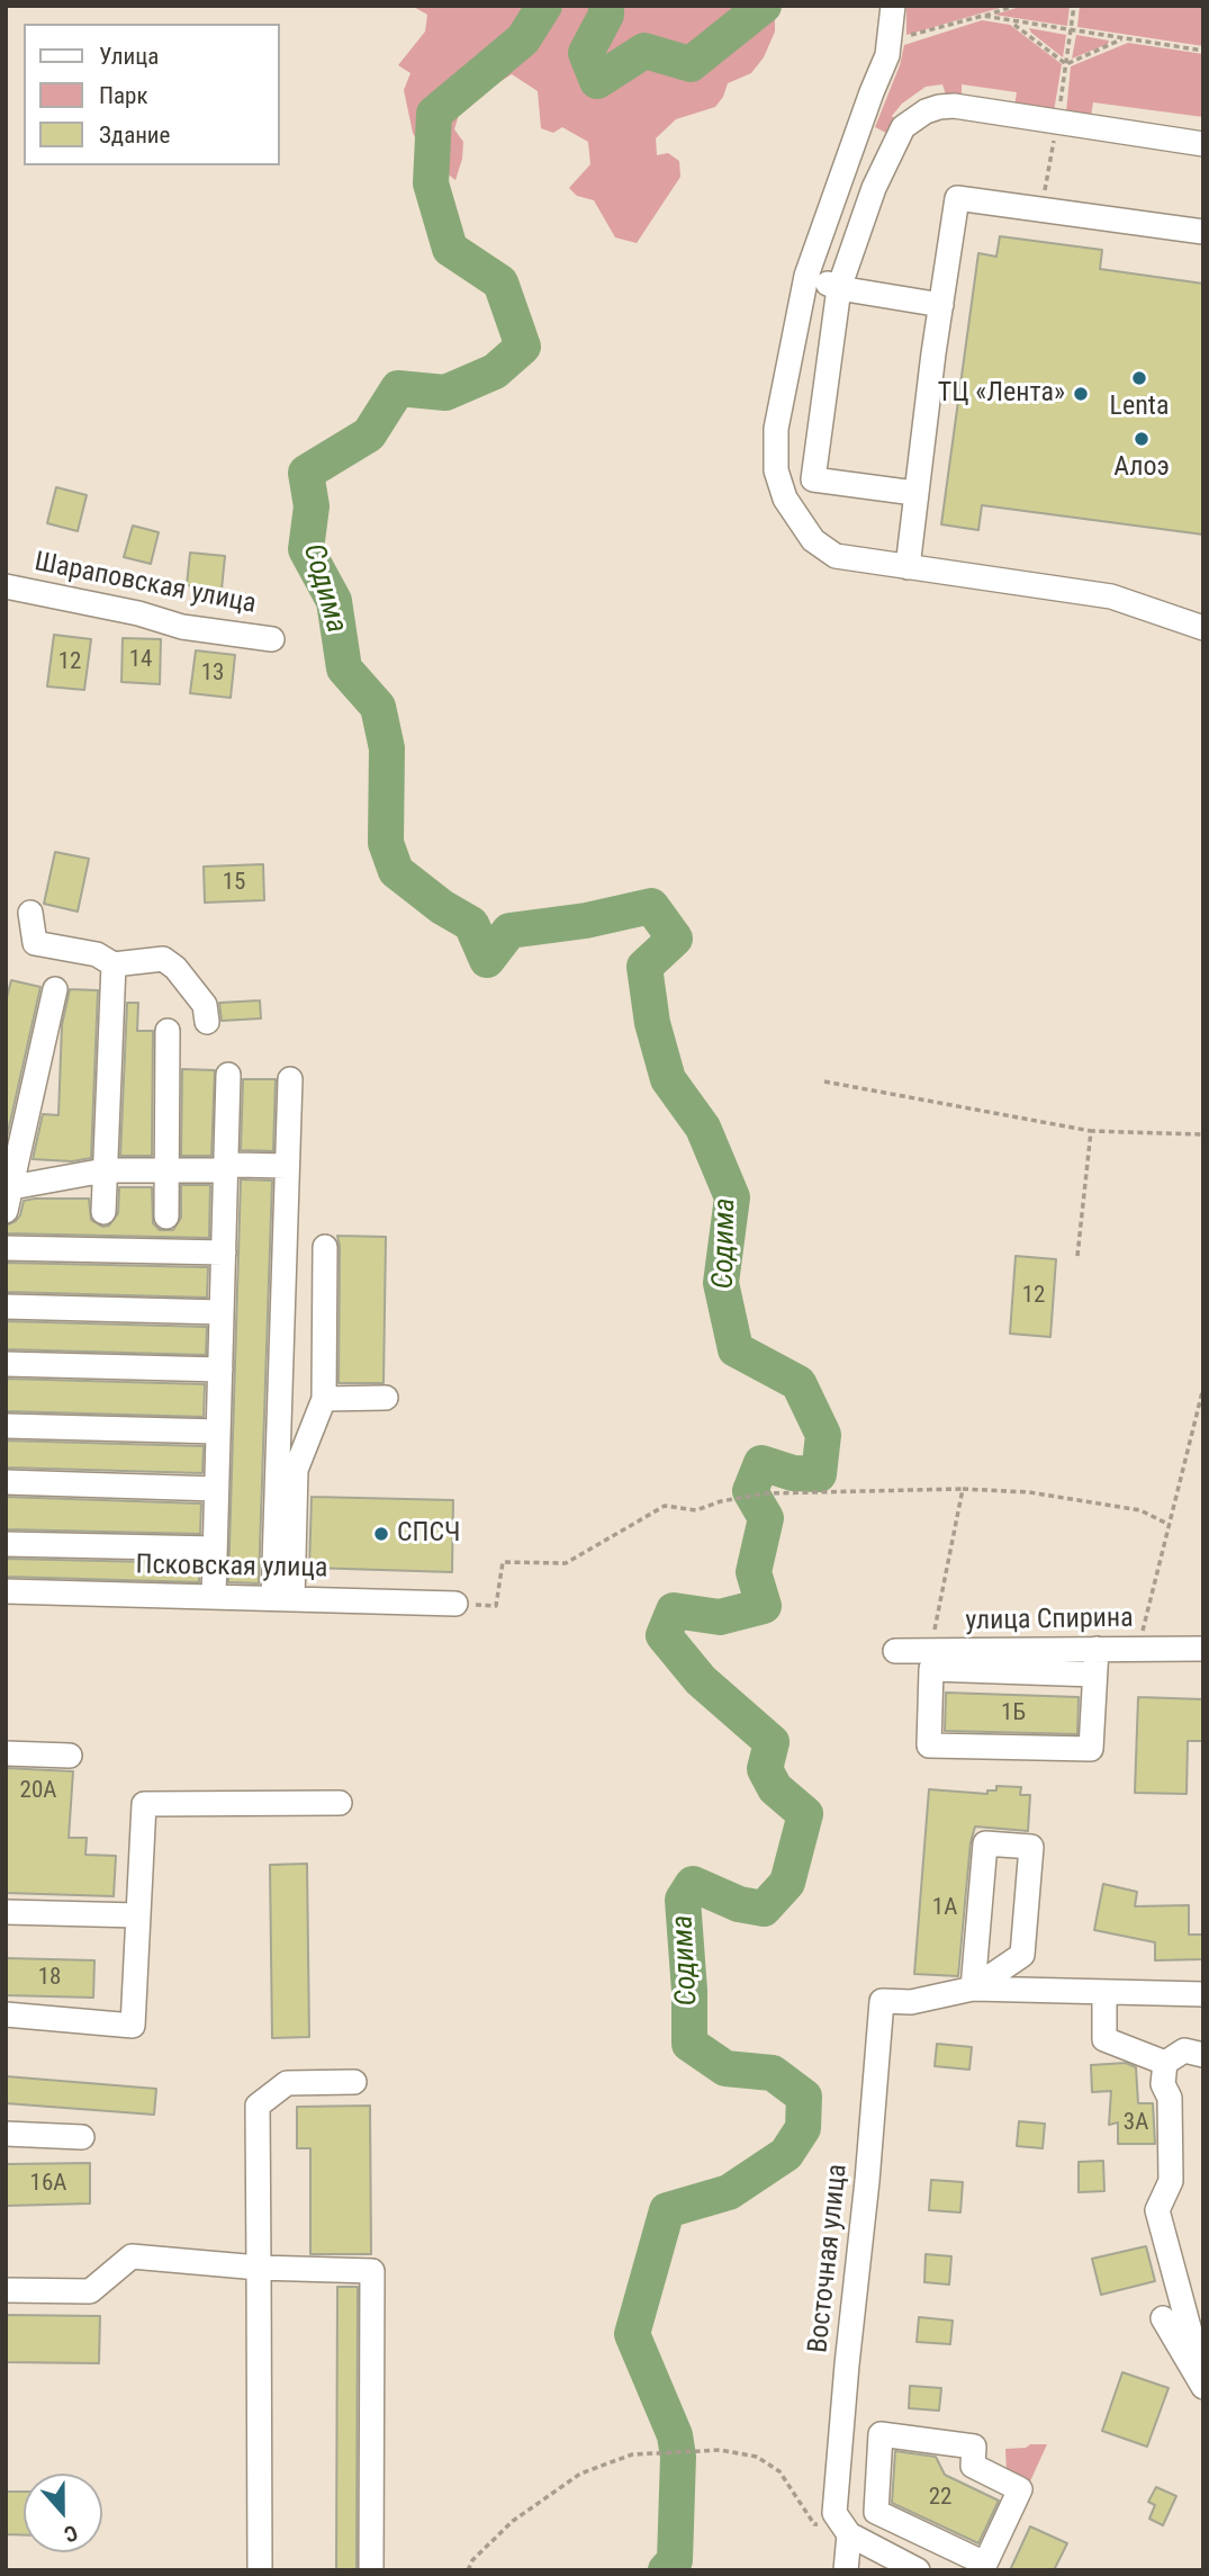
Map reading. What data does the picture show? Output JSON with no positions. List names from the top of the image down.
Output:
{
  "streets": {
    "street": [
      "Шараповская улица",
      "Псковская улица",
      "улица Спирина",
      "Восточная улица"
    ]
  },
  "water": ["Содима"],
  "places": [
    "Lenta",
    "ТЦ «Лента»",
    "Алоэ",
    "СПСЧ"
  ],
  "house_numbers": [
    "14",
    "12",
    "13",
    "15",
    "12",
    "1Б",
    "20А",
    "1А",
    "18",
    "3А",
    "16А",
    "22"
  ],
  "legend": ["Улица", "Парк", "Здание"],
  "north": "bottom"
}
